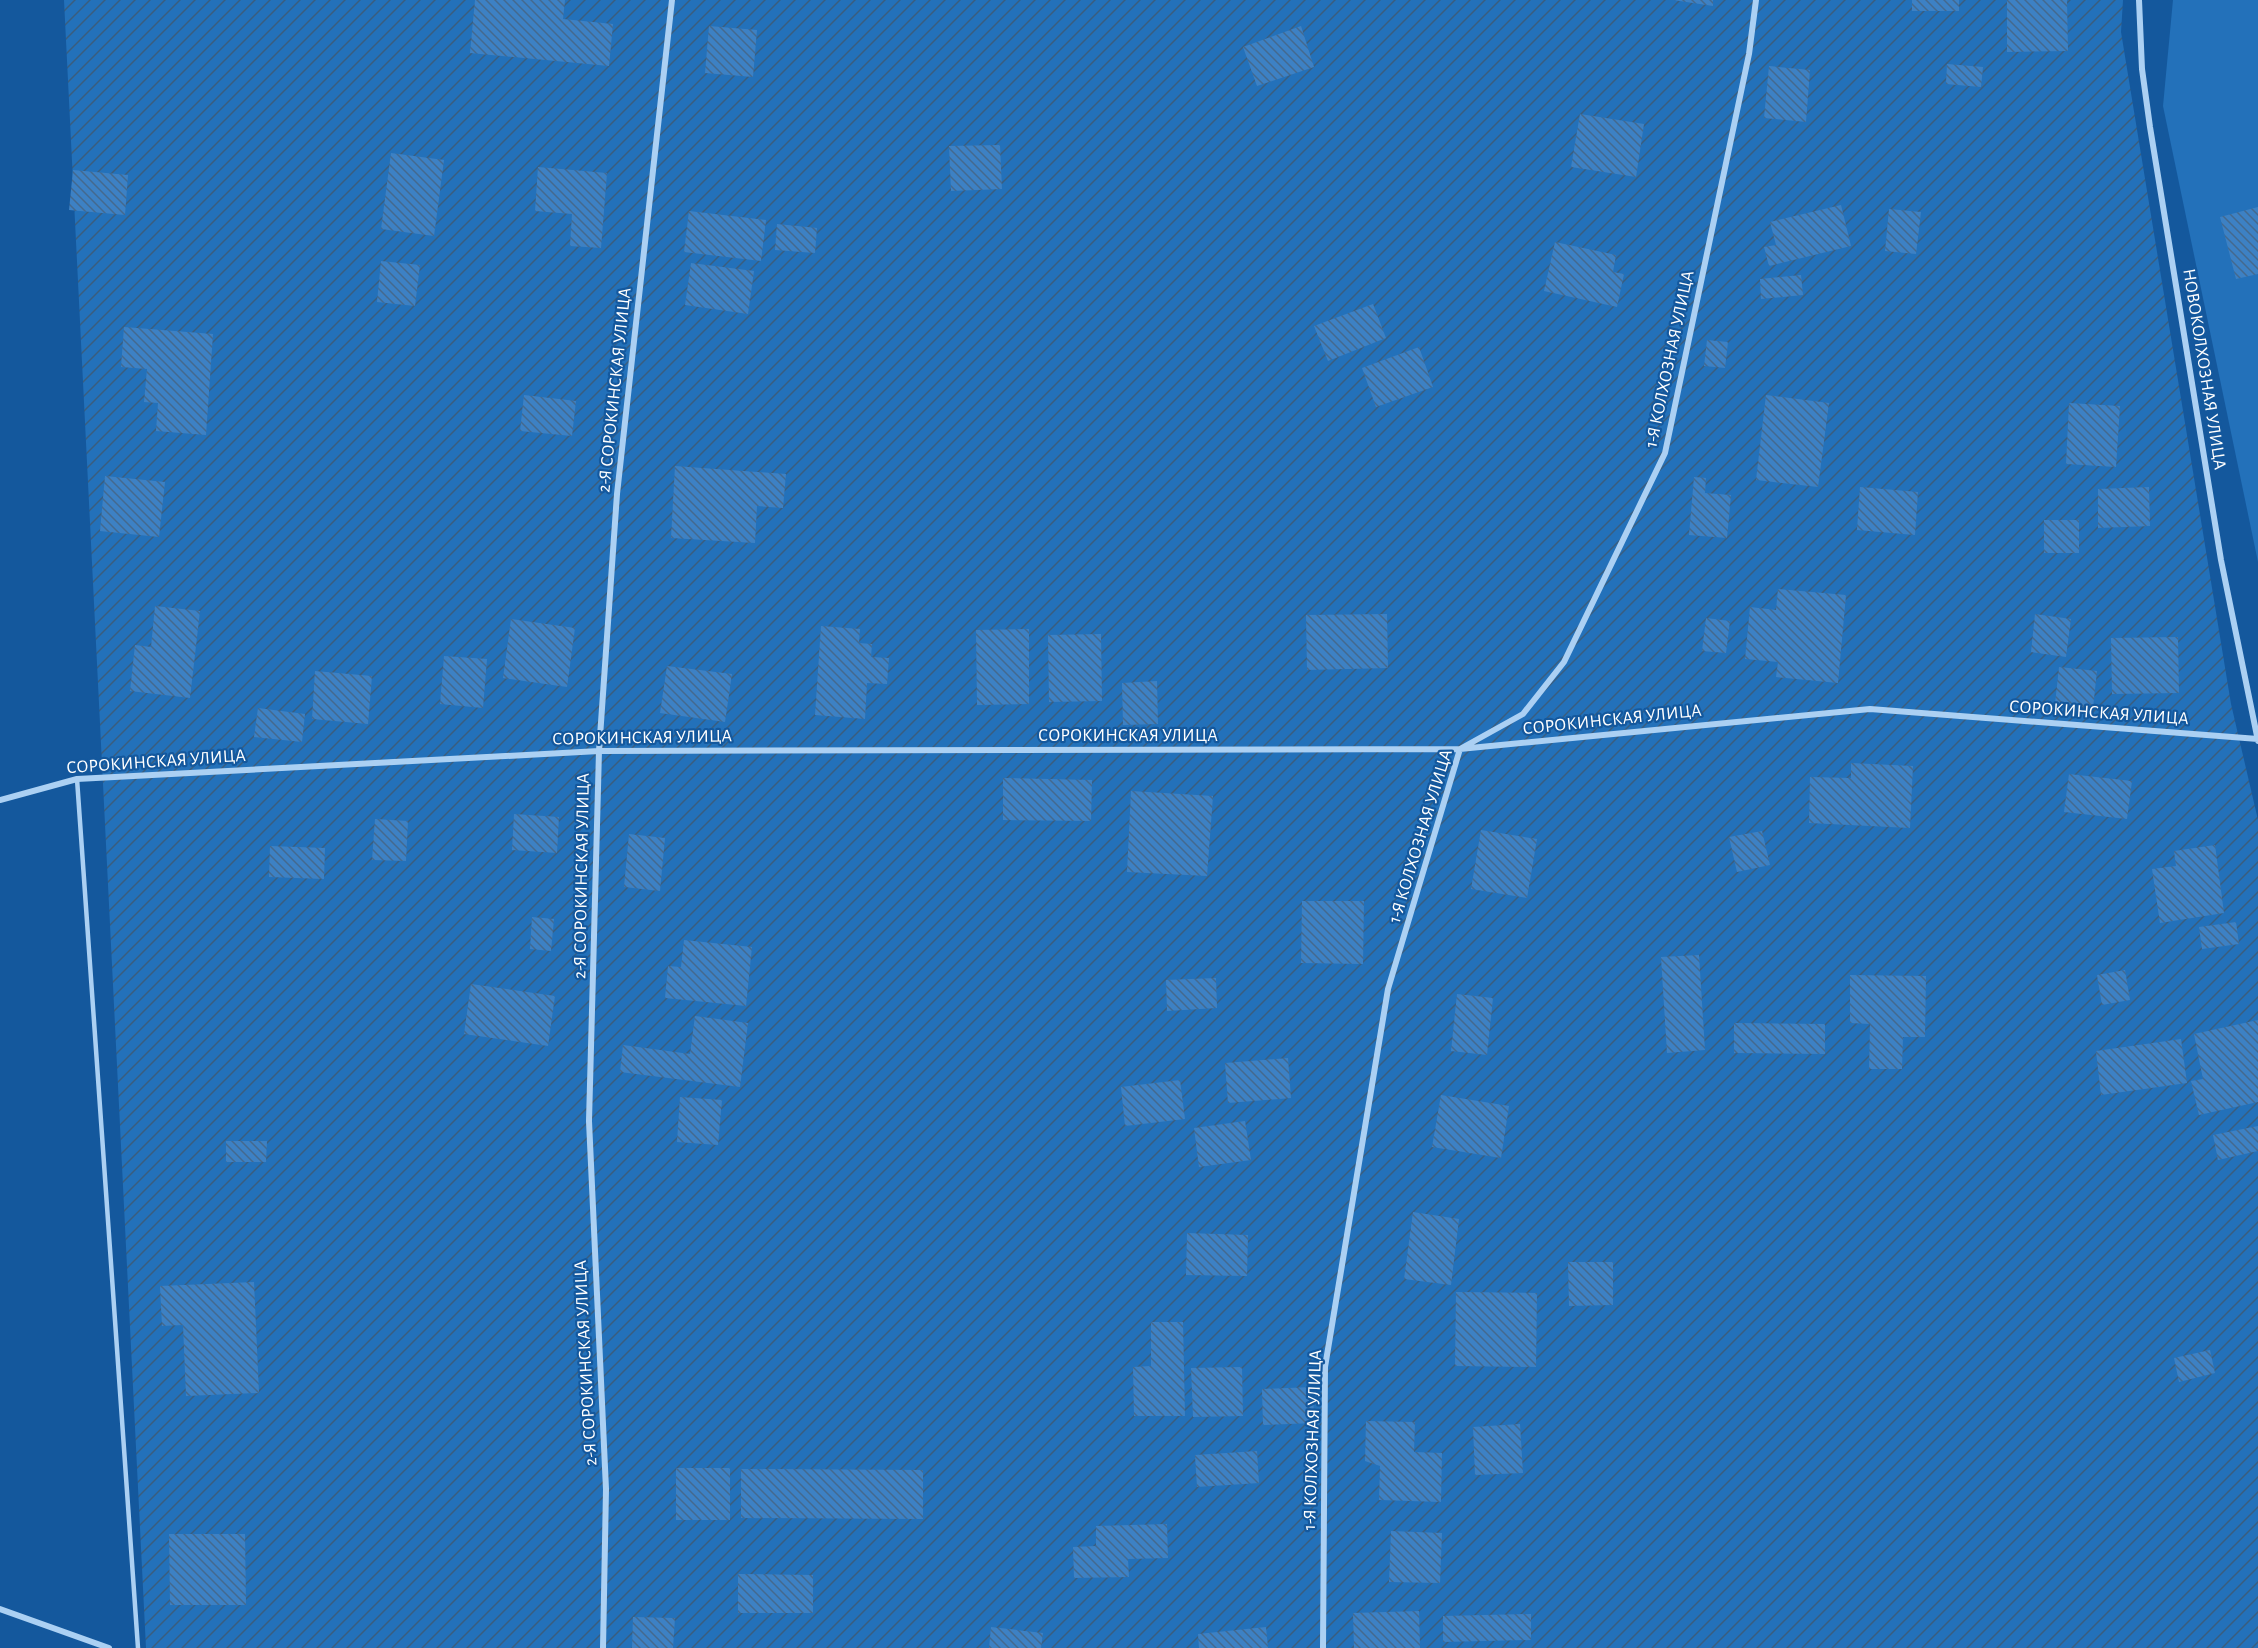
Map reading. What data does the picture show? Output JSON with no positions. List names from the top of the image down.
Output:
{
  "streets": {
    "street": [
      "1-Я КОЛХОЗНАЯ УЛИЦА",
      "НОВОКОЛХОЗНАЯ УЛИЦА",
      "2-Я СОРОКИНСКАЯ УЛИЦА",
      "СОРОКИНСКАЯ УЛИЦА"
    ]
  },
  "crossings": [
    ["1-Я КОЛХОЗНАЯ УЛИЦА", "СОРОКИНСКАЯ УЛИЦА"],
    ["НОВОКОЛХОЗНАЯ УЛИЦА", "СОРОКИНСКАЯ УЛИЦА"],
    ["2-Я СОРОКИНСКАЯ УЛИЦА", "СОРОКИНСКАЯ УЛИЦА"]
  ]
}
